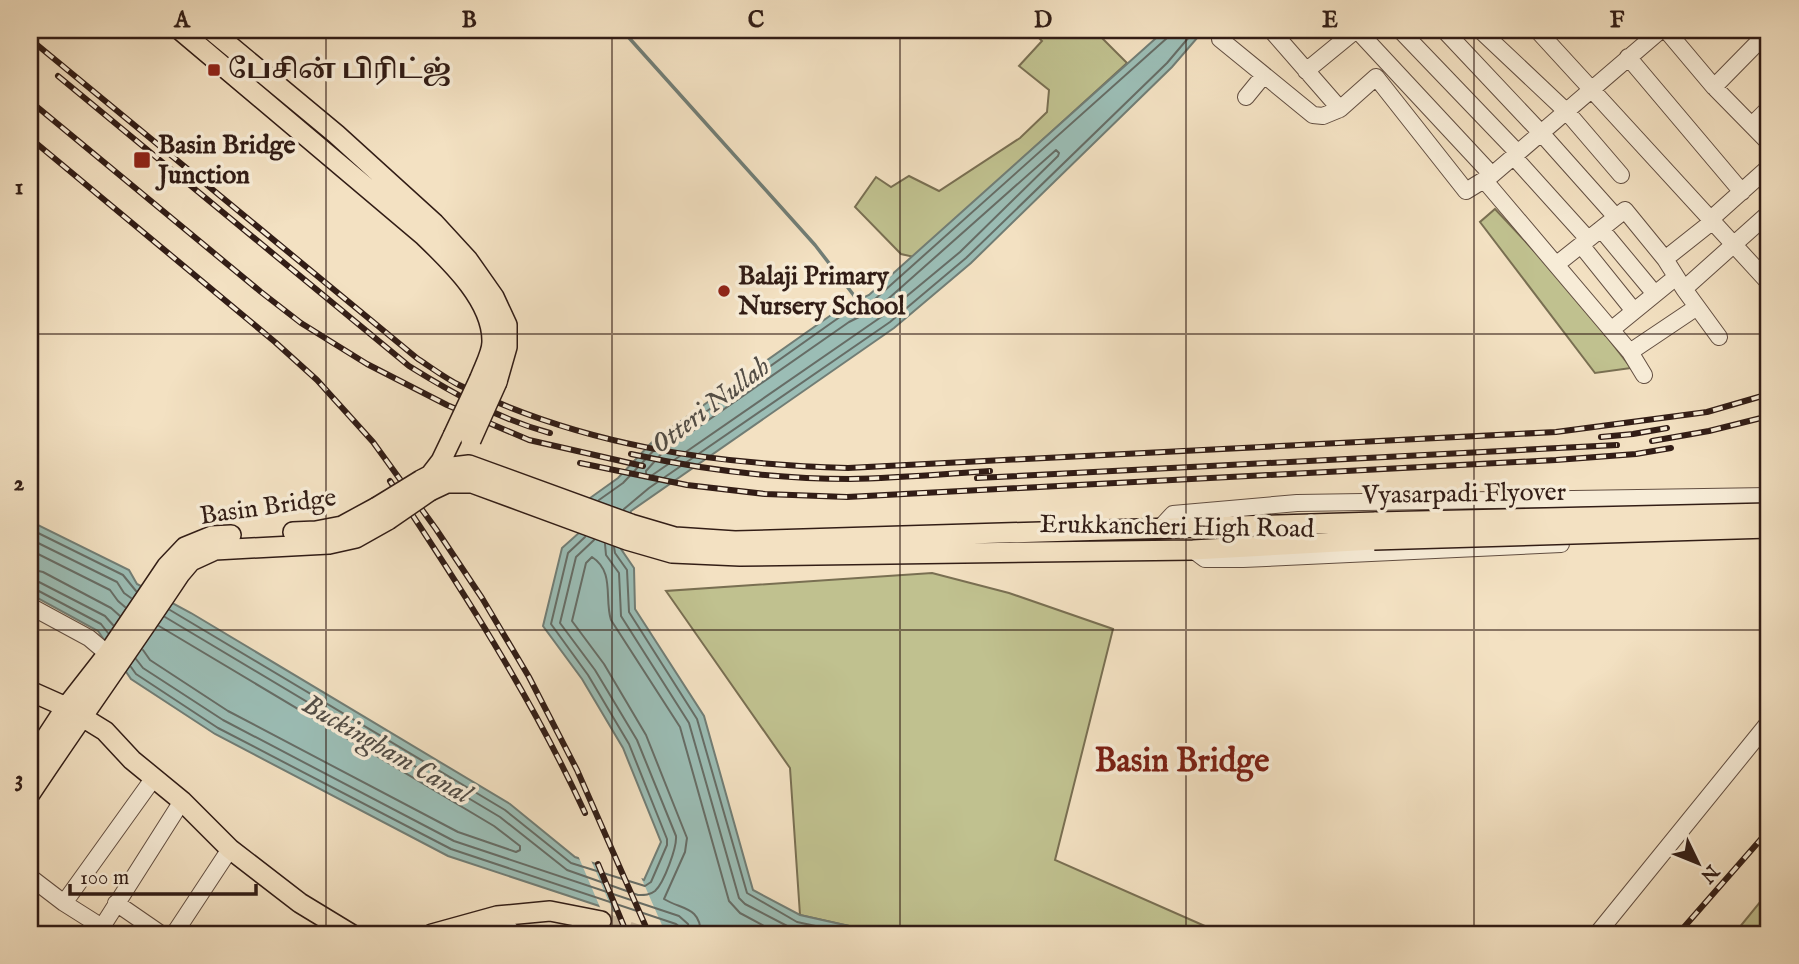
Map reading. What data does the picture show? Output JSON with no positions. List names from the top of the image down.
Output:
{
  "streets": {
    "main road": ["Vyasarpadi Flyover", "Basin Bridge", "Erukkancheri High Road"]
  },
  "crossings": [
    ["Vyasarpadi Flyover", "Erukkancheri High Road"],
    ["Basin Bridge", "Erukkancheri High Road"]
  ],
  "districts": ["Basin Bridge"],
  "water": ["Otteri Nullah", "Buckingham Canal"],
  "places": {
    "transit": ["பேசின் பிரிட்ஜ்", "Basin Bridge Junction"],
    "other": ["Balaji Primary Nursery School"]
  },
  "scale_bar": "100 m",
  "north": "bottom right",
  "grid": {
    "columns": [
      "A",
      "B",
      "C",
      "D",
      "E",
      "F"
    ],
    "rows": ["1", "2", "3"]
  }
}
